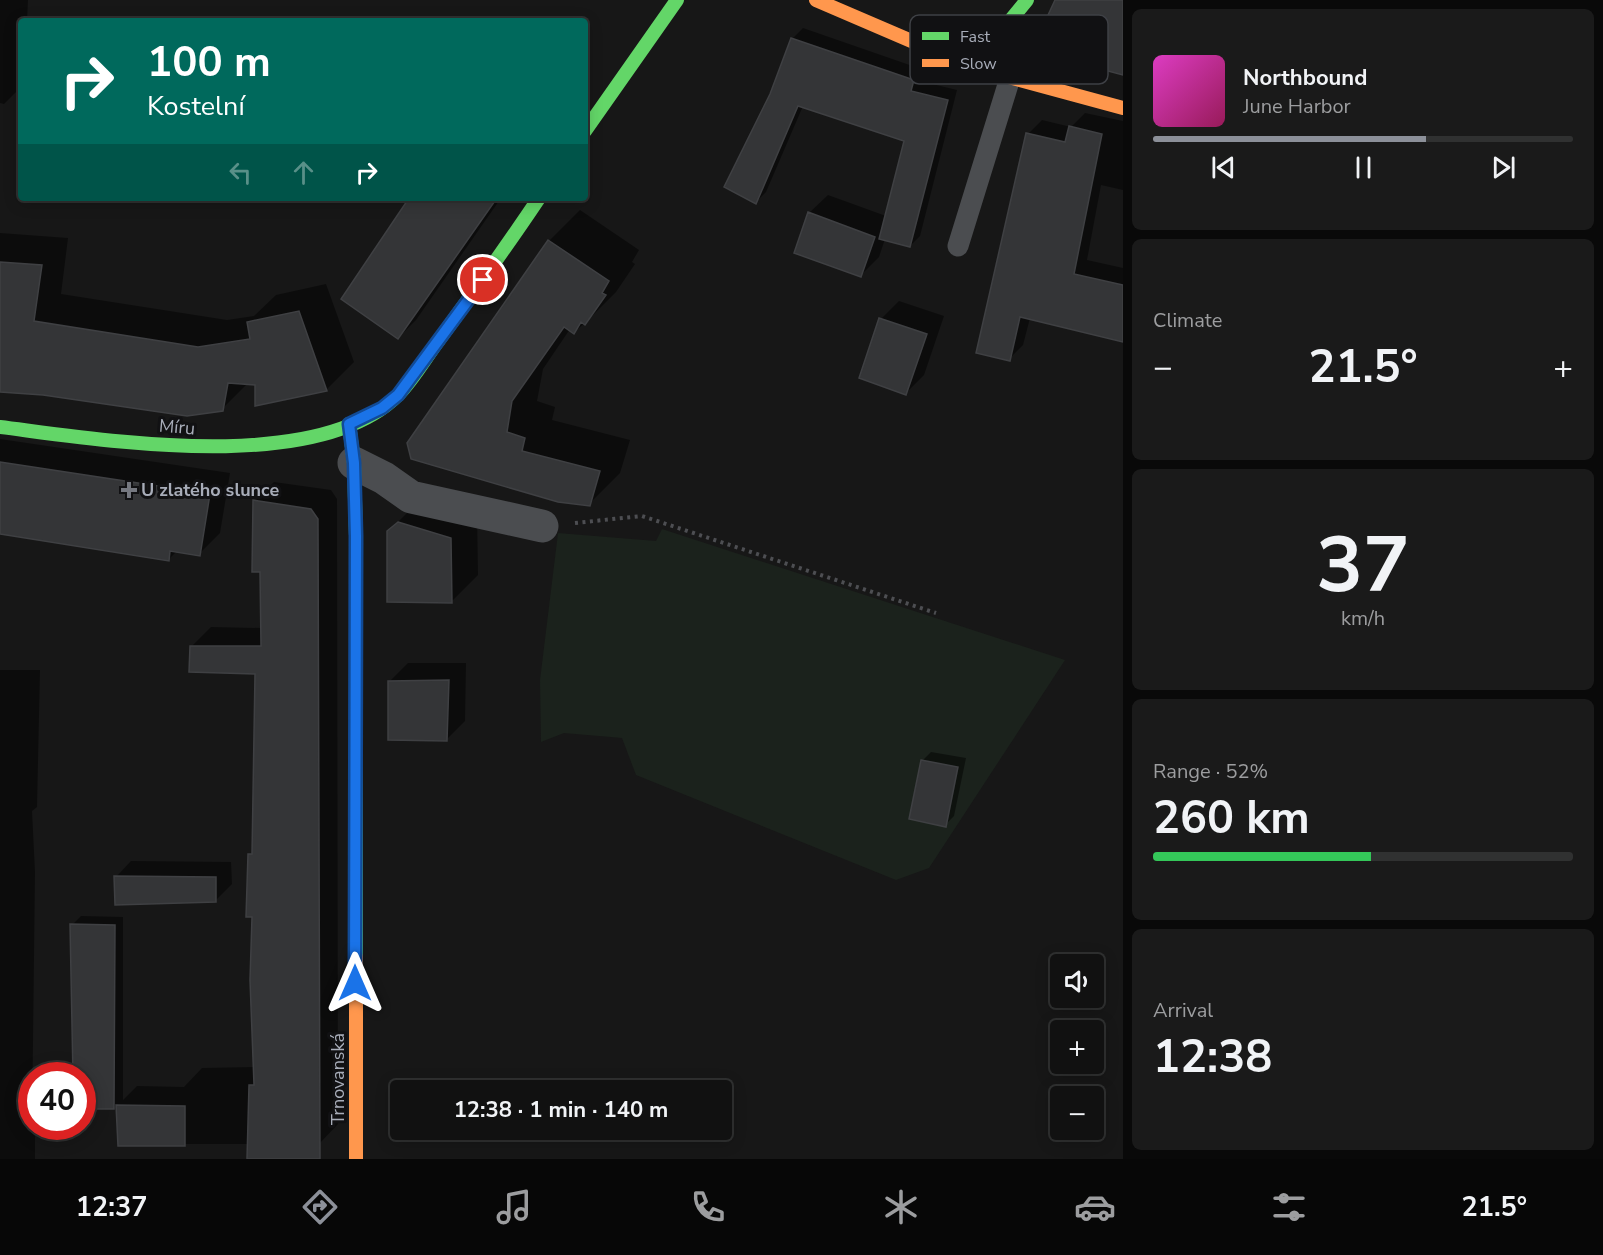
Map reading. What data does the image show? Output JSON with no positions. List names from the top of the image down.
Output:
{
  "streets": {
    "street": ["Míru", "Trnovanská"]
  },
  "crossings": [
    ["Míru", "Trnovanská"]
  ],
  "places": {
    "health": ["U zlatého slunce"]
  },
  "legend": ["Fast", "Slow"],
  "page": {
    "turn": ["100 m", "Kostelní"],
    "song": ["Northbound", "June Harbor"],
    "tile": [
      "Climate",
      ["37", "km/h"],
      ["Range · 52%", "260 km"],
      ["Arrival", "12:38"]
    ],
    "heat": ["−", "21.5°", "+"],
    "map_buttons": ["+", "−"],
    "limit": "40",
    "trip": "12:38 · 1 min · 140 m",
    "tabs": ["12:37", "21.5°"]
  }
}
